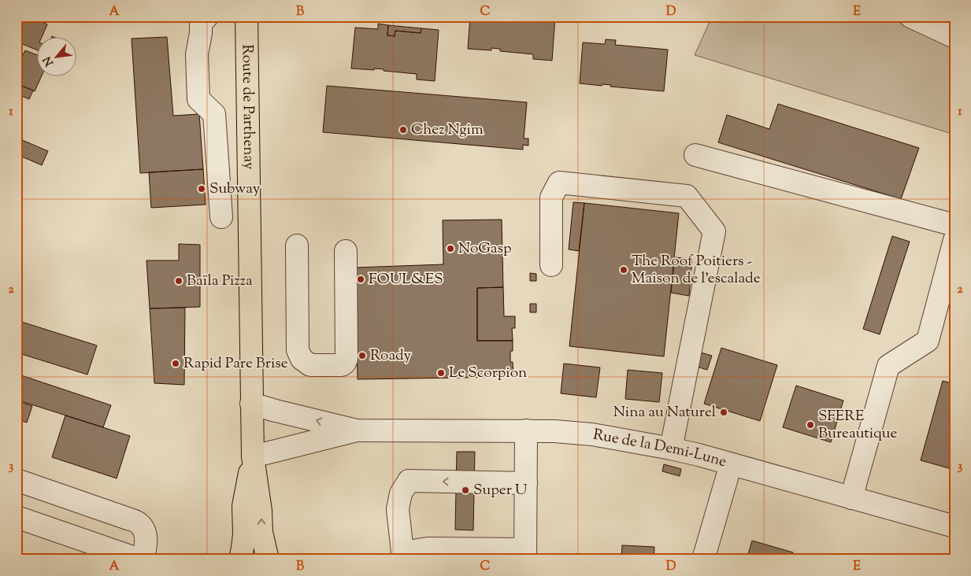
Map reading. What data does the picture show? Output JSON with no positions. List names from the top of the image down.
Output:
{
  "streets": {
    "main road": ["Route de Parthenay"],
    "street": ["Rue de la Demi-Lune"]
  },
  "crossings": [
    ["Route de Parthenay", "Rue de la Demi-Lune"]
  ],
  "places": [
    "Chez Ngim",
    "Subway",
    "NoGasp",
    "The Roof Poitiers - Maison de l'escalade",
    "FOUL&ES",
    "Baïla Pizza",
    "Roady",
    "Rapid Pare Brise",
    "Le Scorpion",
    "Nina au Naturel",
    "SFERE Bureautique",
    "Super U"
  ],
  "north": "bottom left",
  "grid": {
    "columns": [
      "A",
      "B",
      "C",
      "D",
      "E"
    ],
    "rows": ["1", "2", "3"]
  }
}
